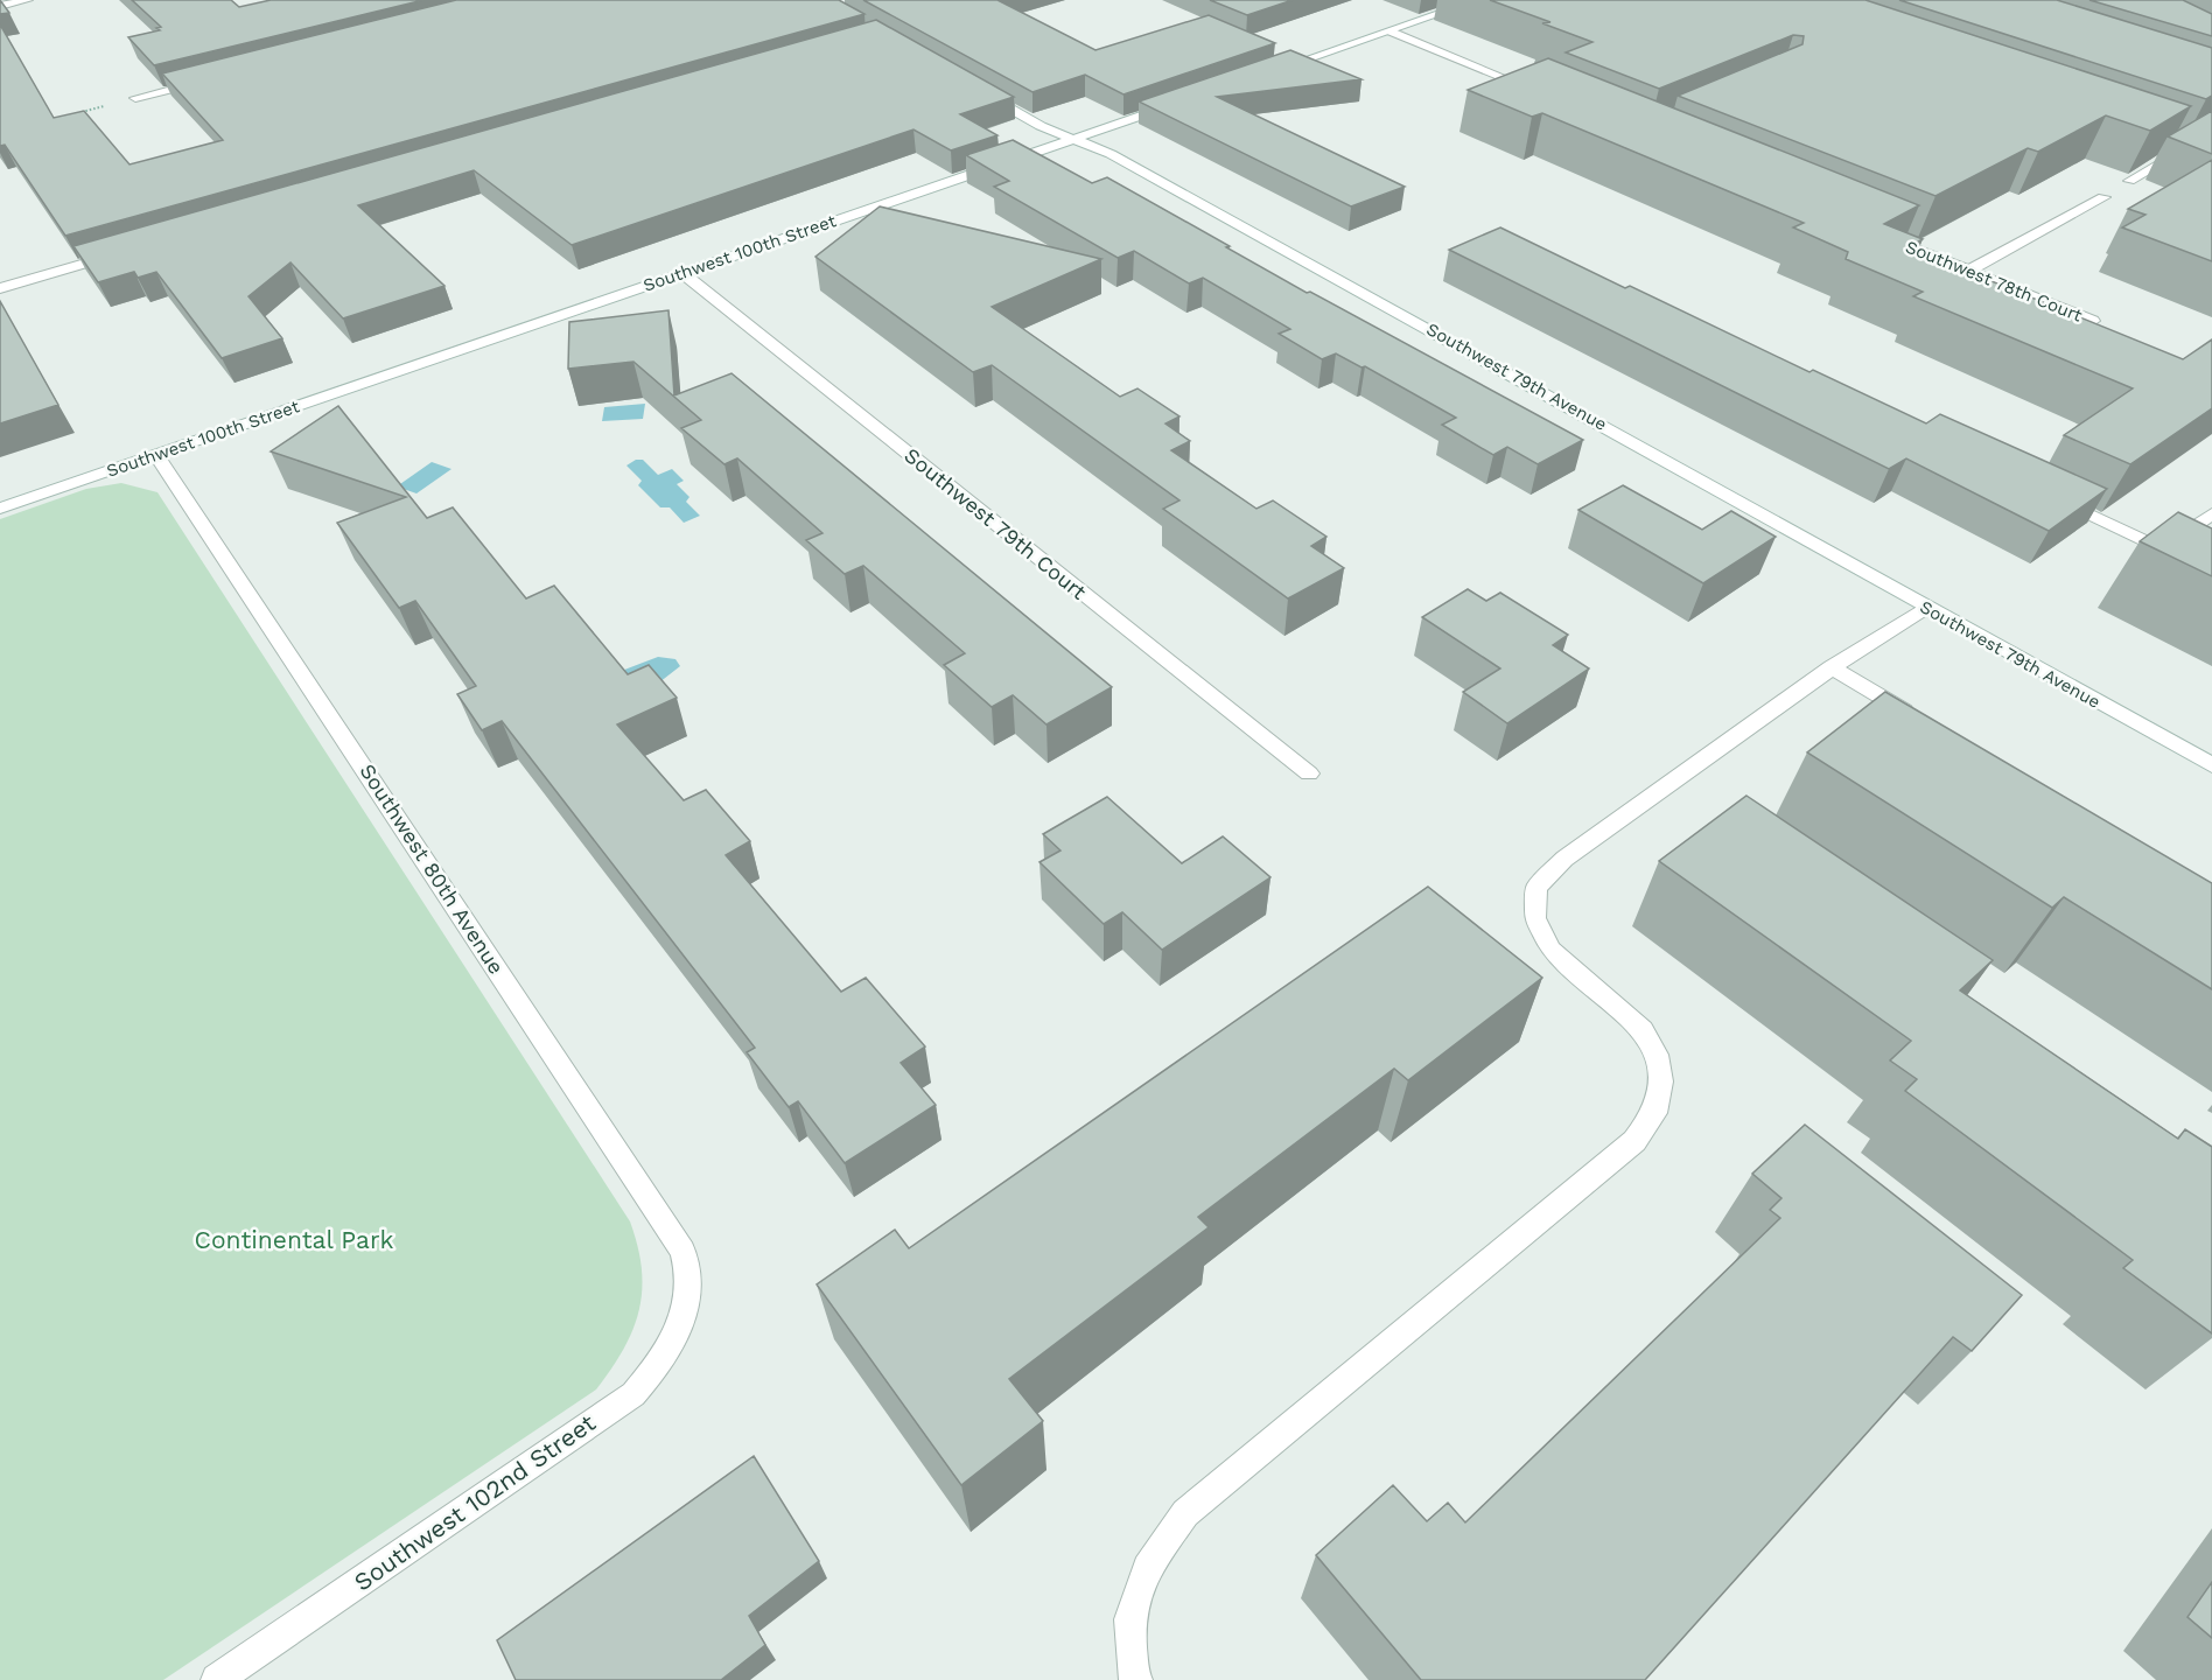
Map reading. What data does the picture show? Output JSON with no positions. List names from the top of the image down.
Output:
{
  "streets": {
    "street": [
      "Southwest 100th Street",
      "Southwest 78th Court",
      "Southwest 79th Avenue",
      "Southwest 79th Court",
      "Southwest 80th Avenue",
      "Southwest 102nd Street"
    ]
  },
  "crossings": [
    ["Southwest 100th Street", "Southwest 79th Avenue"],
    ["Southwest 100th Street", "Southwest 79th Court"],
    ["Southwest 100th Street", "Southwest 80th Avenue"],
    ["Southwest 80th Avenue", "Southwest 102nd Street"]
  ],
  "parks": ["Continental Park"]
}
